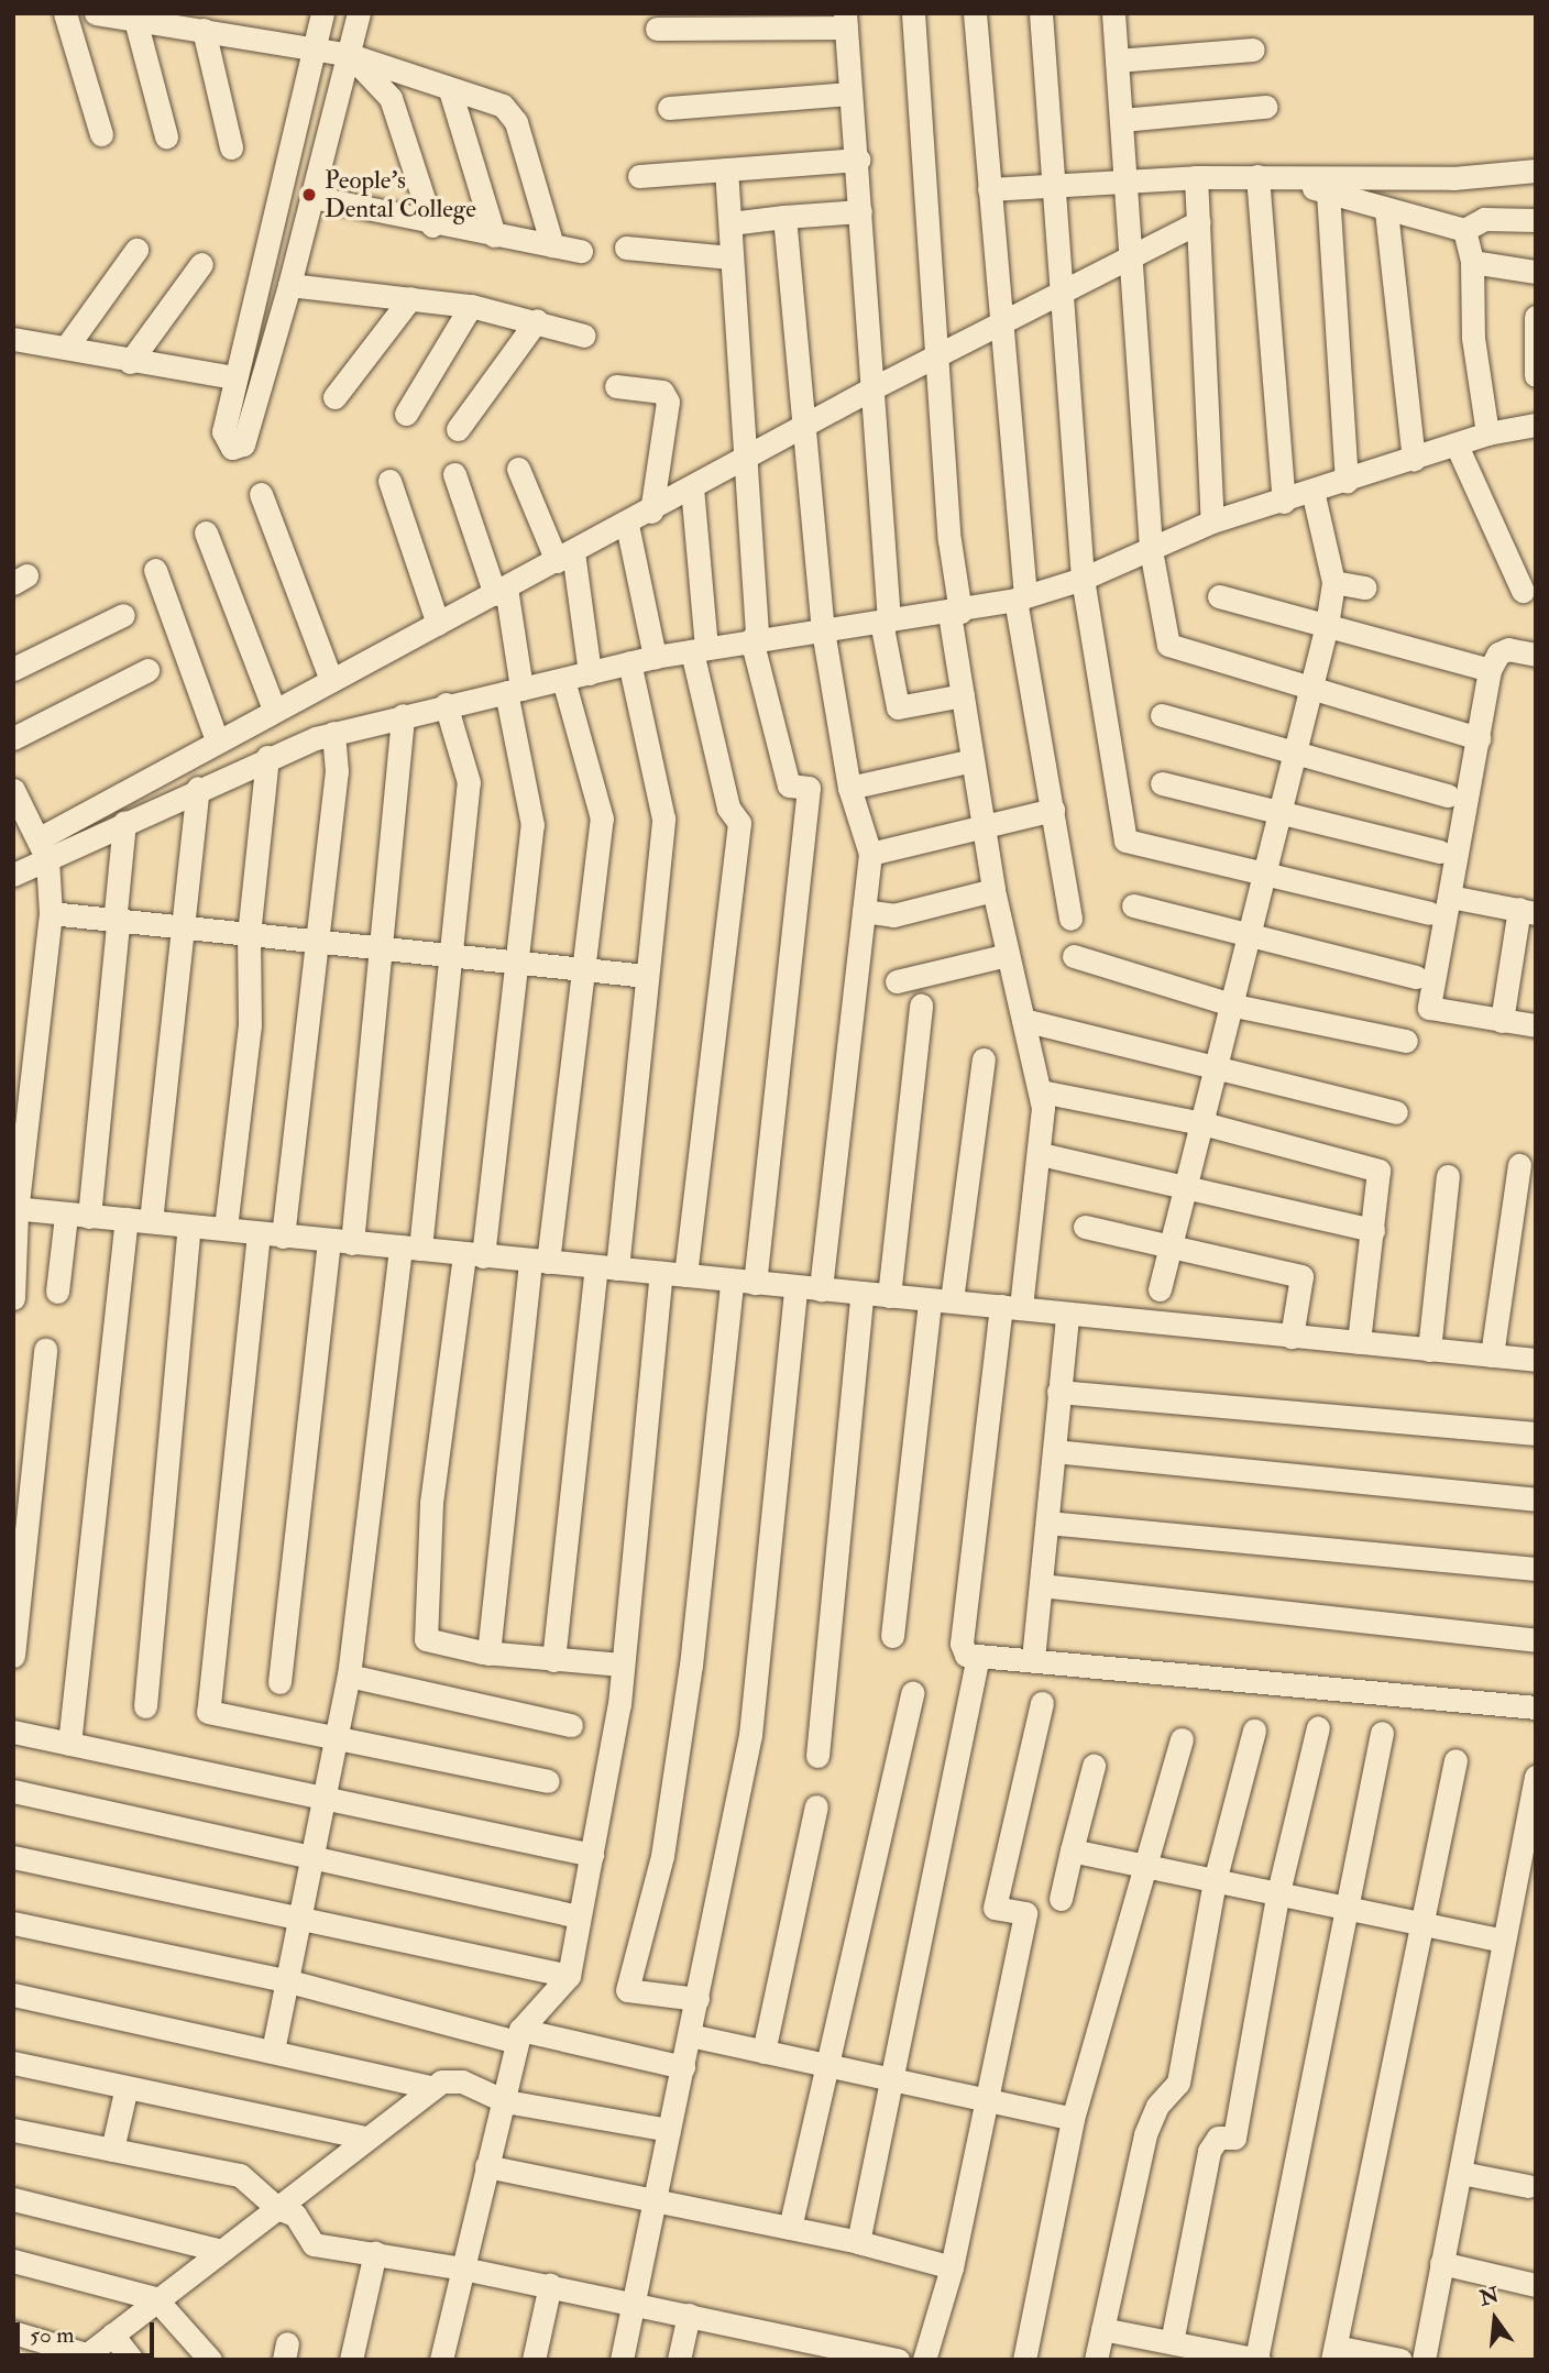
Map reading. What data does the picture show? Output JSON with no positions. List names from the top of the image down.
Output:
{
  "places": ["People's Dental College"],
  "scale_bar": "50 m",
  "north": "top"
}
